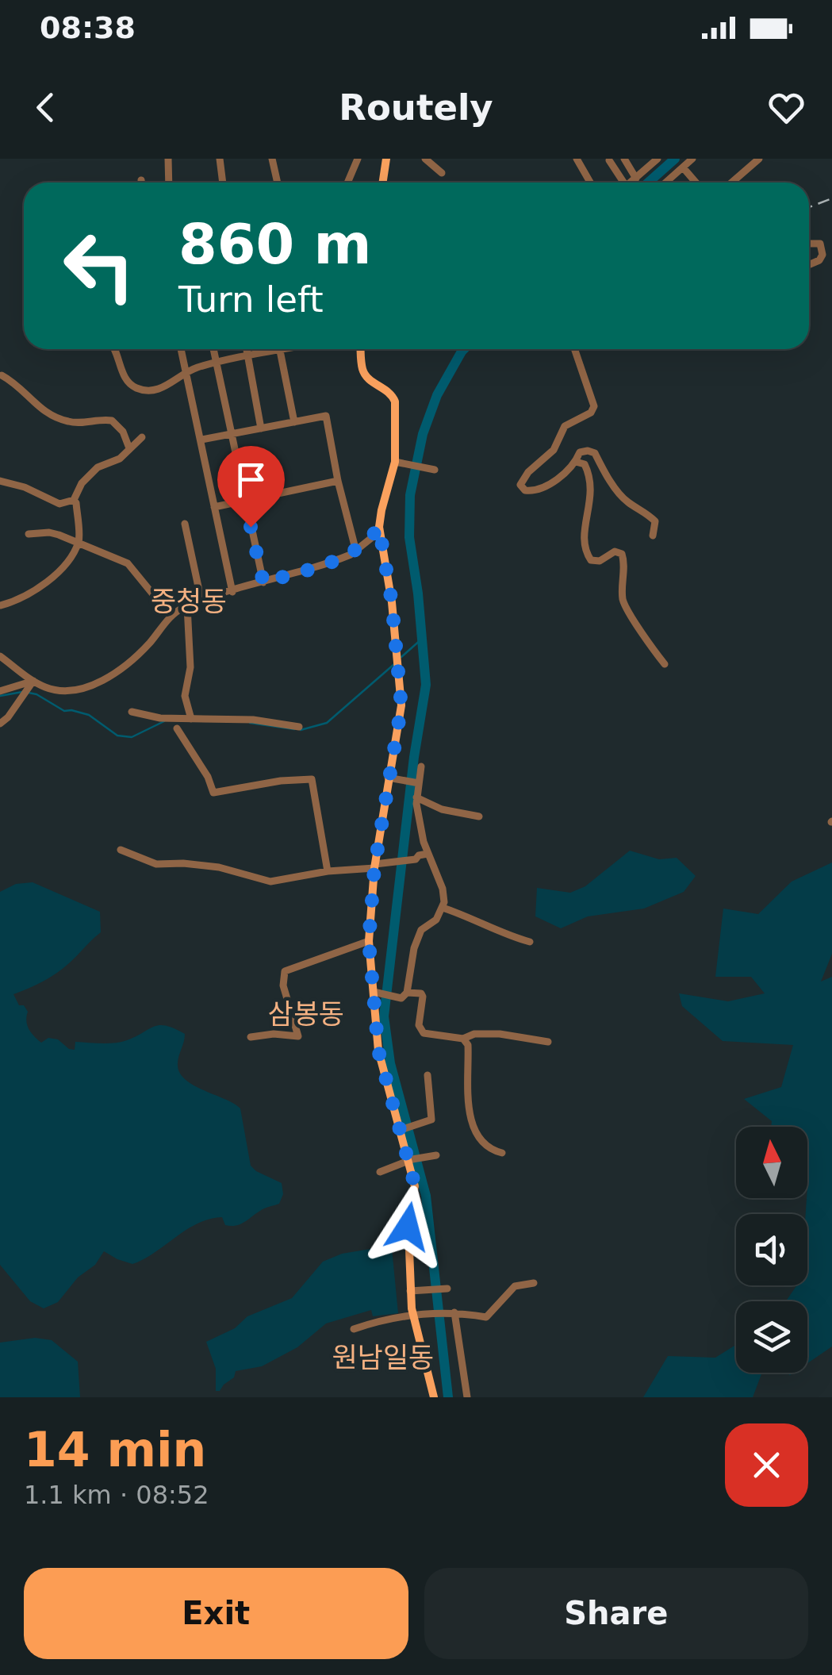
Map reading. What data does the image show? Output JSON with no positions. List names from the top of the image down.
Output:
{
  "districts": ["중청동", "삼봉동", "원남일동"],
  "north": "top",
  "page": {
    "status": "08:38",
    "header": "Routely",
    "turn": ["860 m", "Turn left"],
    "heading": ["14 min", "1.1 km · 08:52"],
    "buttons": ["Exit", "Share"]
  }
}
